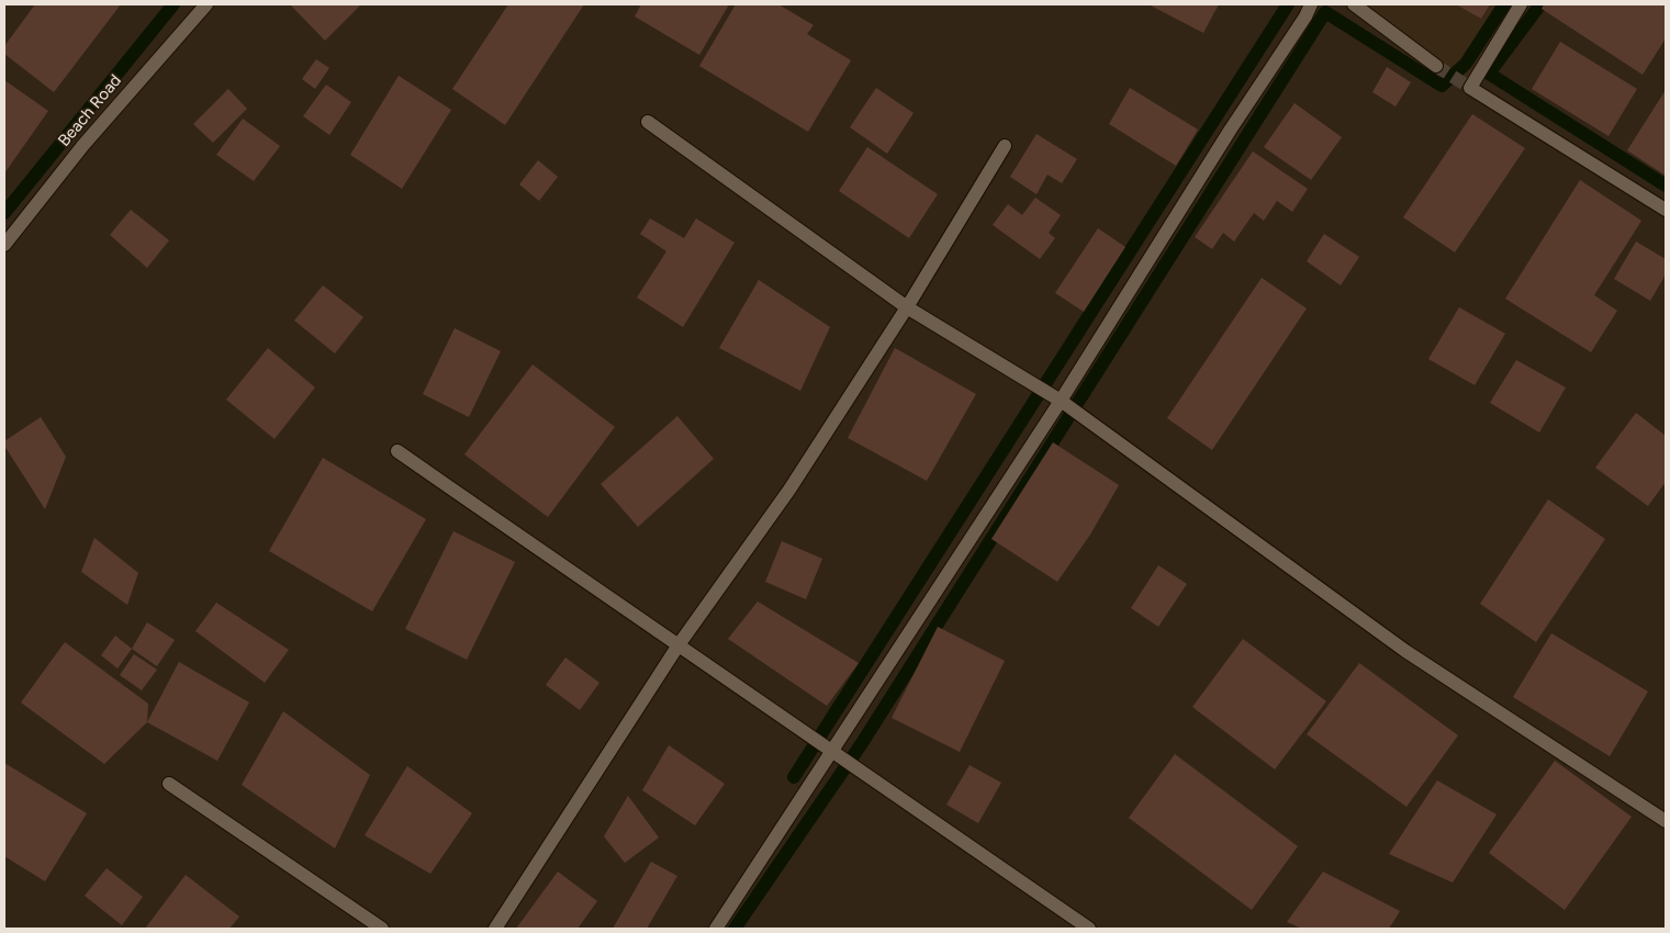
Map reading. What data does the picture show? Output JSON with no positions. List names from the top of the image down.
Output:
{
  "streets": {
    "street": ["Beach Road"]
  }
}
